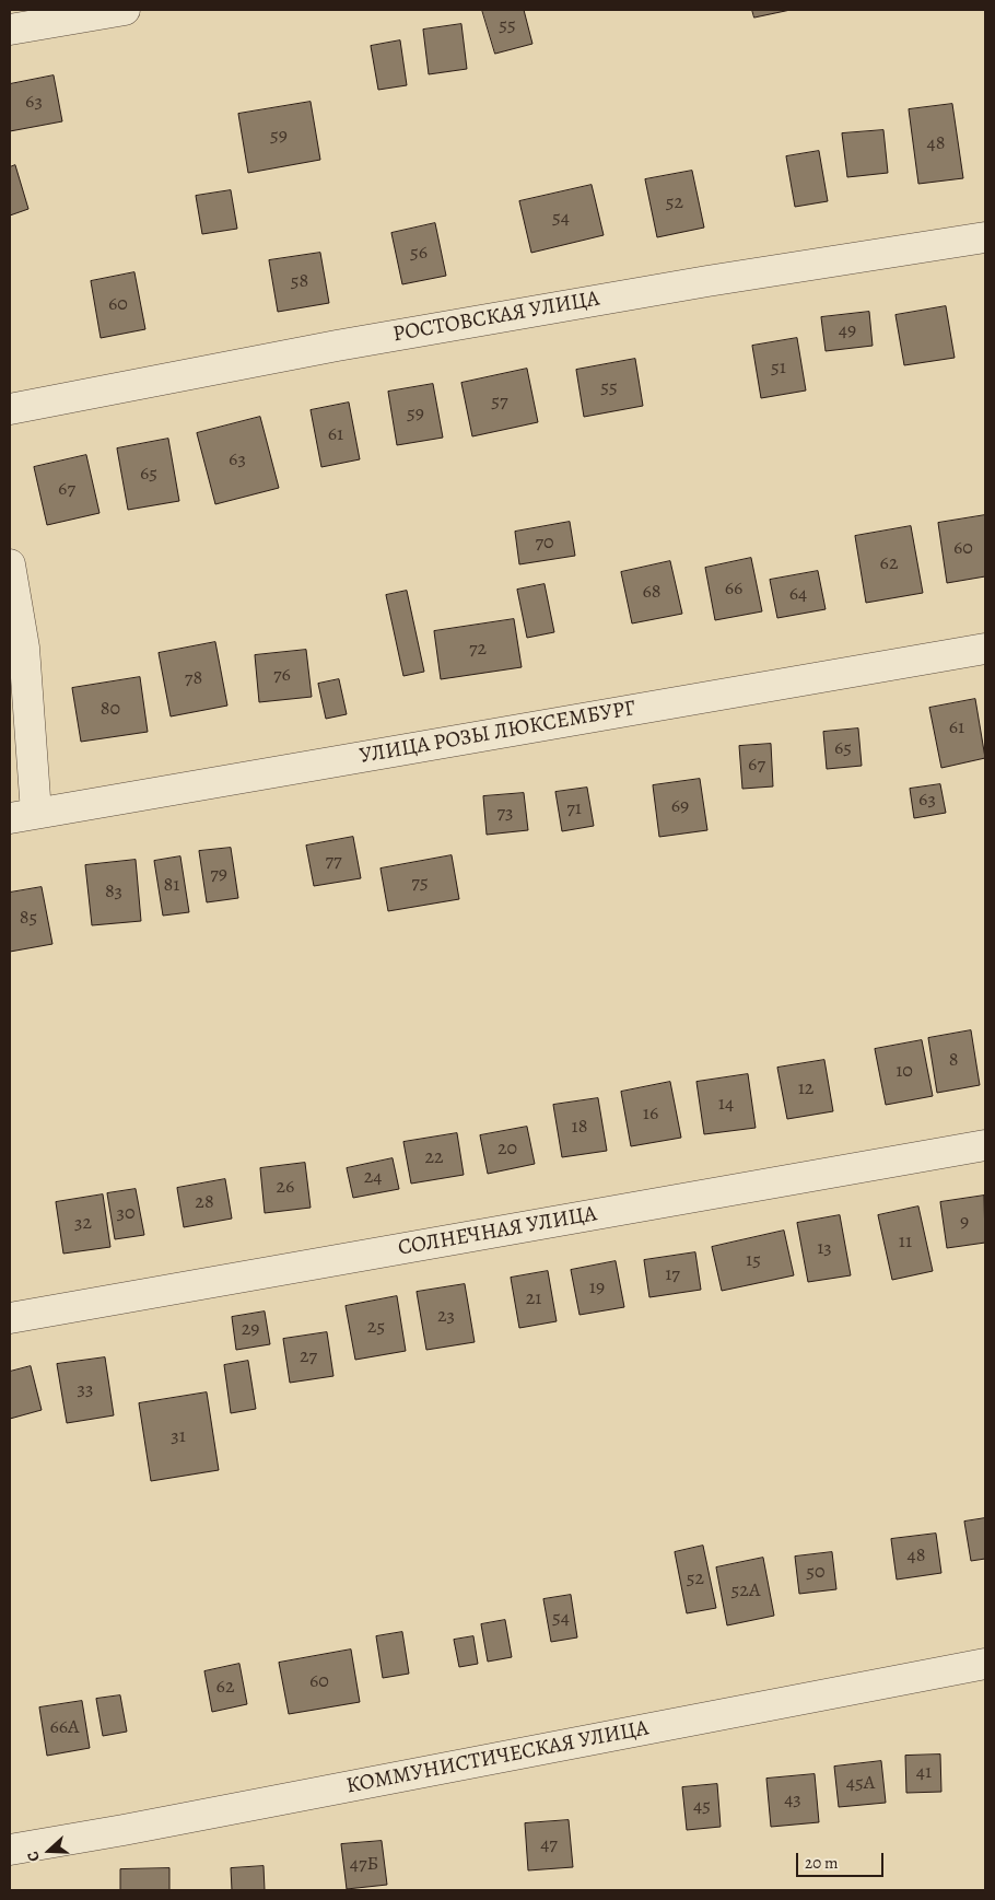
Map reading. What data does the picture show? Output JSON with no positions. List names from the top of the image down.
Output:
{
  "streets": {
    "street": [
      "РОСТОВСКАЯ УЛИЦА",
      "УЛИЦА РОЗЫ ЛЮКСЕМБУРГ",
      "СОЛНЕЧНАЯ УЛИЦА",
      "КОММУНИСТИЧЕСКАЯ УЛИЦА"
    ]
  },
  "house_numbers": [
    "55",
    "63",
    "59",
    "48",
    "52",
    "54",
    "56",
    "58",
    "60",
    "49",
    "51",
    "55",
    "57",
    "59",
    "61",
    "63",
    "65",
    "67",
    "70",
    "60",
    "62",
    "66",
    "68",
    "64",
    "72",
    "76",
    "78",
    "80",
    "61",
    "65",
    "67",
    "63",
    "69",
    "71",
    "73",
    "77",
    "79",
    "75",
    "81",
    "83",
    "85",
    "8",
    "10",
    "12",
    "14",
    "16",
    "18",
    "20",
    "22",
    "24",
    "26",
    "28",
    "30",
    "9",
    "32",
    "11",
    "13",
    "15",
    "17",
    "19",
    "21",
    "23",
    "25",
    "29",
    "27",
    "33",
    "31",
    "48",
    "50",
    "52",
    "52А",
    "54",
    "60",
    "62",
    "66А",
    "41",
    "45А",
    "43",
    "45",
    "47",
    "47Б"
  ],
  "scale_bar": "20 m",
  "north": "left"
}
